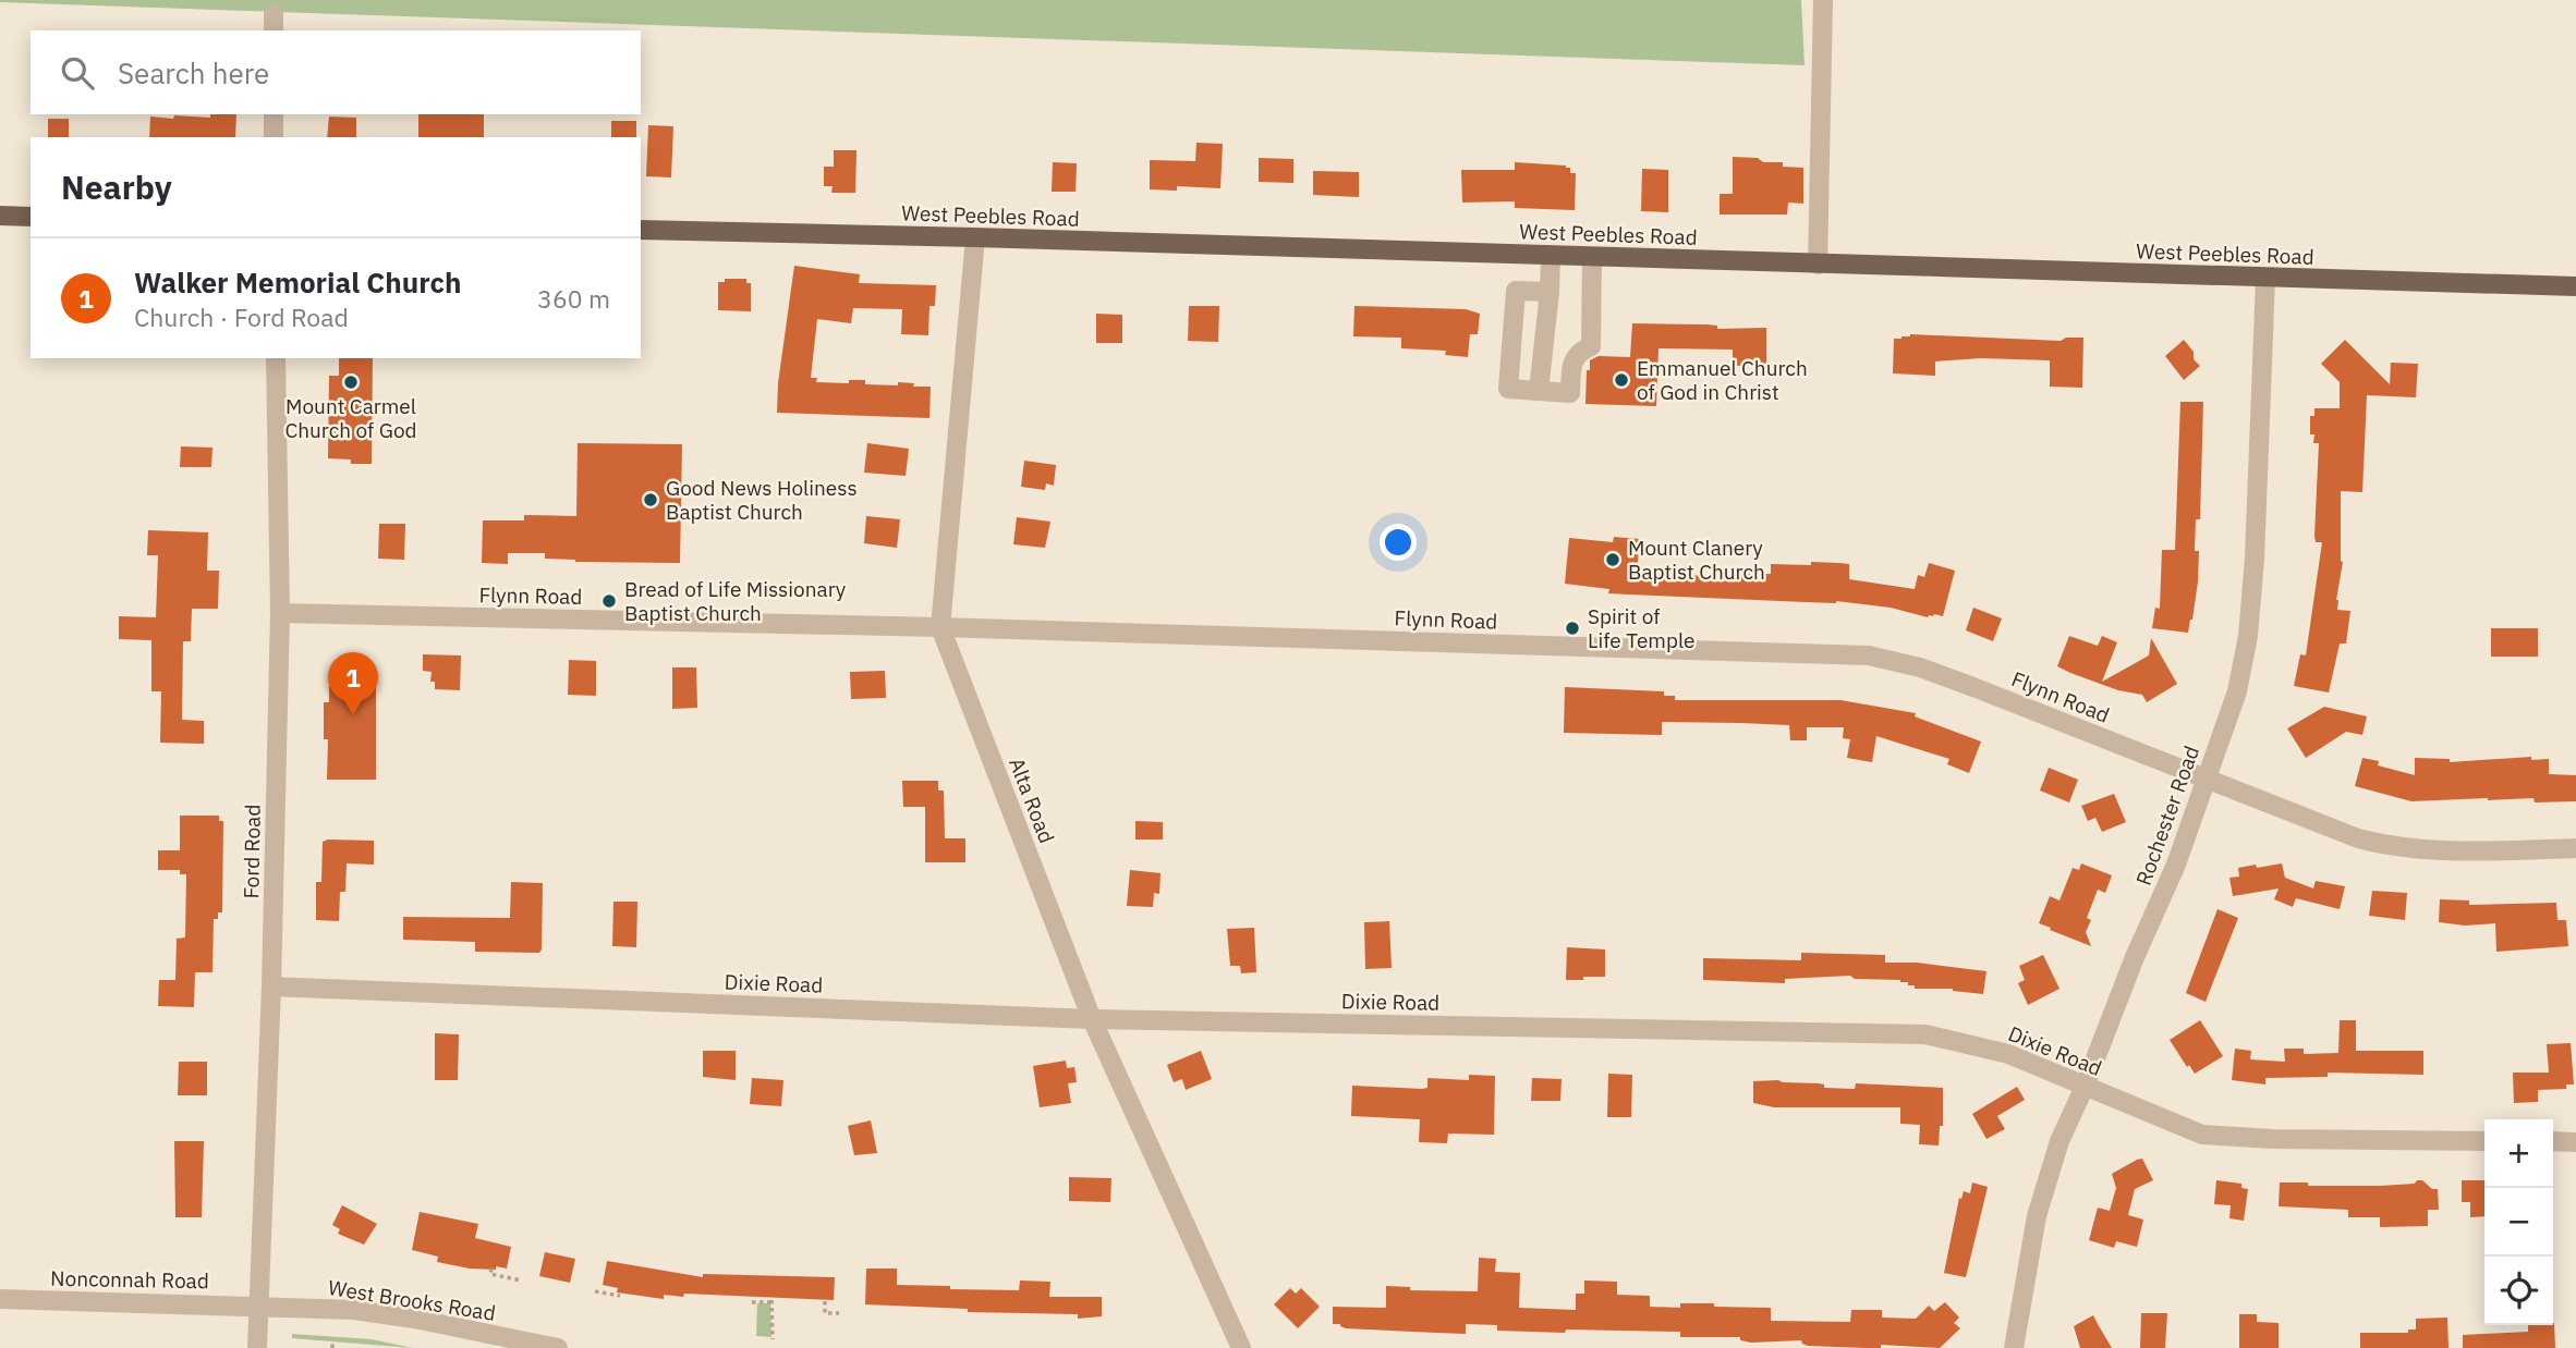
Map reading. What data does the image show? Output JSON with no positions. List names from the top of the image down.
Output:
{
  "streets": {
    "main road": ["West Peebles Road"],
    "street": [
      "Flynn Road",
      "Alta Road",
      "Rochester Road",
      "Ford Road",
      "Dixie Road",
      "Nonconnah Road",
      "West Brooks Road"
    ]
  },
  "crossings": [
    ["West Peebles Road", "Alta Road"],
    ["West Peebles Road", "Rochester Road"],
    ["Flynn Road", "Alta Road"],
    ["Flynn Road", "Rochester Road"],
    ["Flynn Road", "Ford Road"],
    ["Alta Road", "Dixie Road"],
    ["Rochester Road", "Dixie Road"],
    ["Ford Road", "Dixie Road"],
    ["Ford Road", "Nonconnah Road"],
    ["Ford Road", "West Brooks Road"],
    ["Nonconnah Road", "West Brooks Road"]
  ],
  "places": [
    "Emmanuel Church of God in Christ",
    "Mount Carmel Church of God",
    "Good News Holiness Baptist Church",
    "Mount Clanery Baptist Church",
    "Bread of Life Missionary Baptist Church",
    "Spirit of Life Temple"
  ],
  "page": {
    "search": "Search here",
    "heading": "Nearby",
    "list": [
      {
        "mark": "1",
        "name": "Walker Memorial Church",
        "note": "Church · Ford Road",
        "value": "360 m"
      }
    ],
    "pins": "1",
    "map_buttons": ["+", "−"]
  }
}
